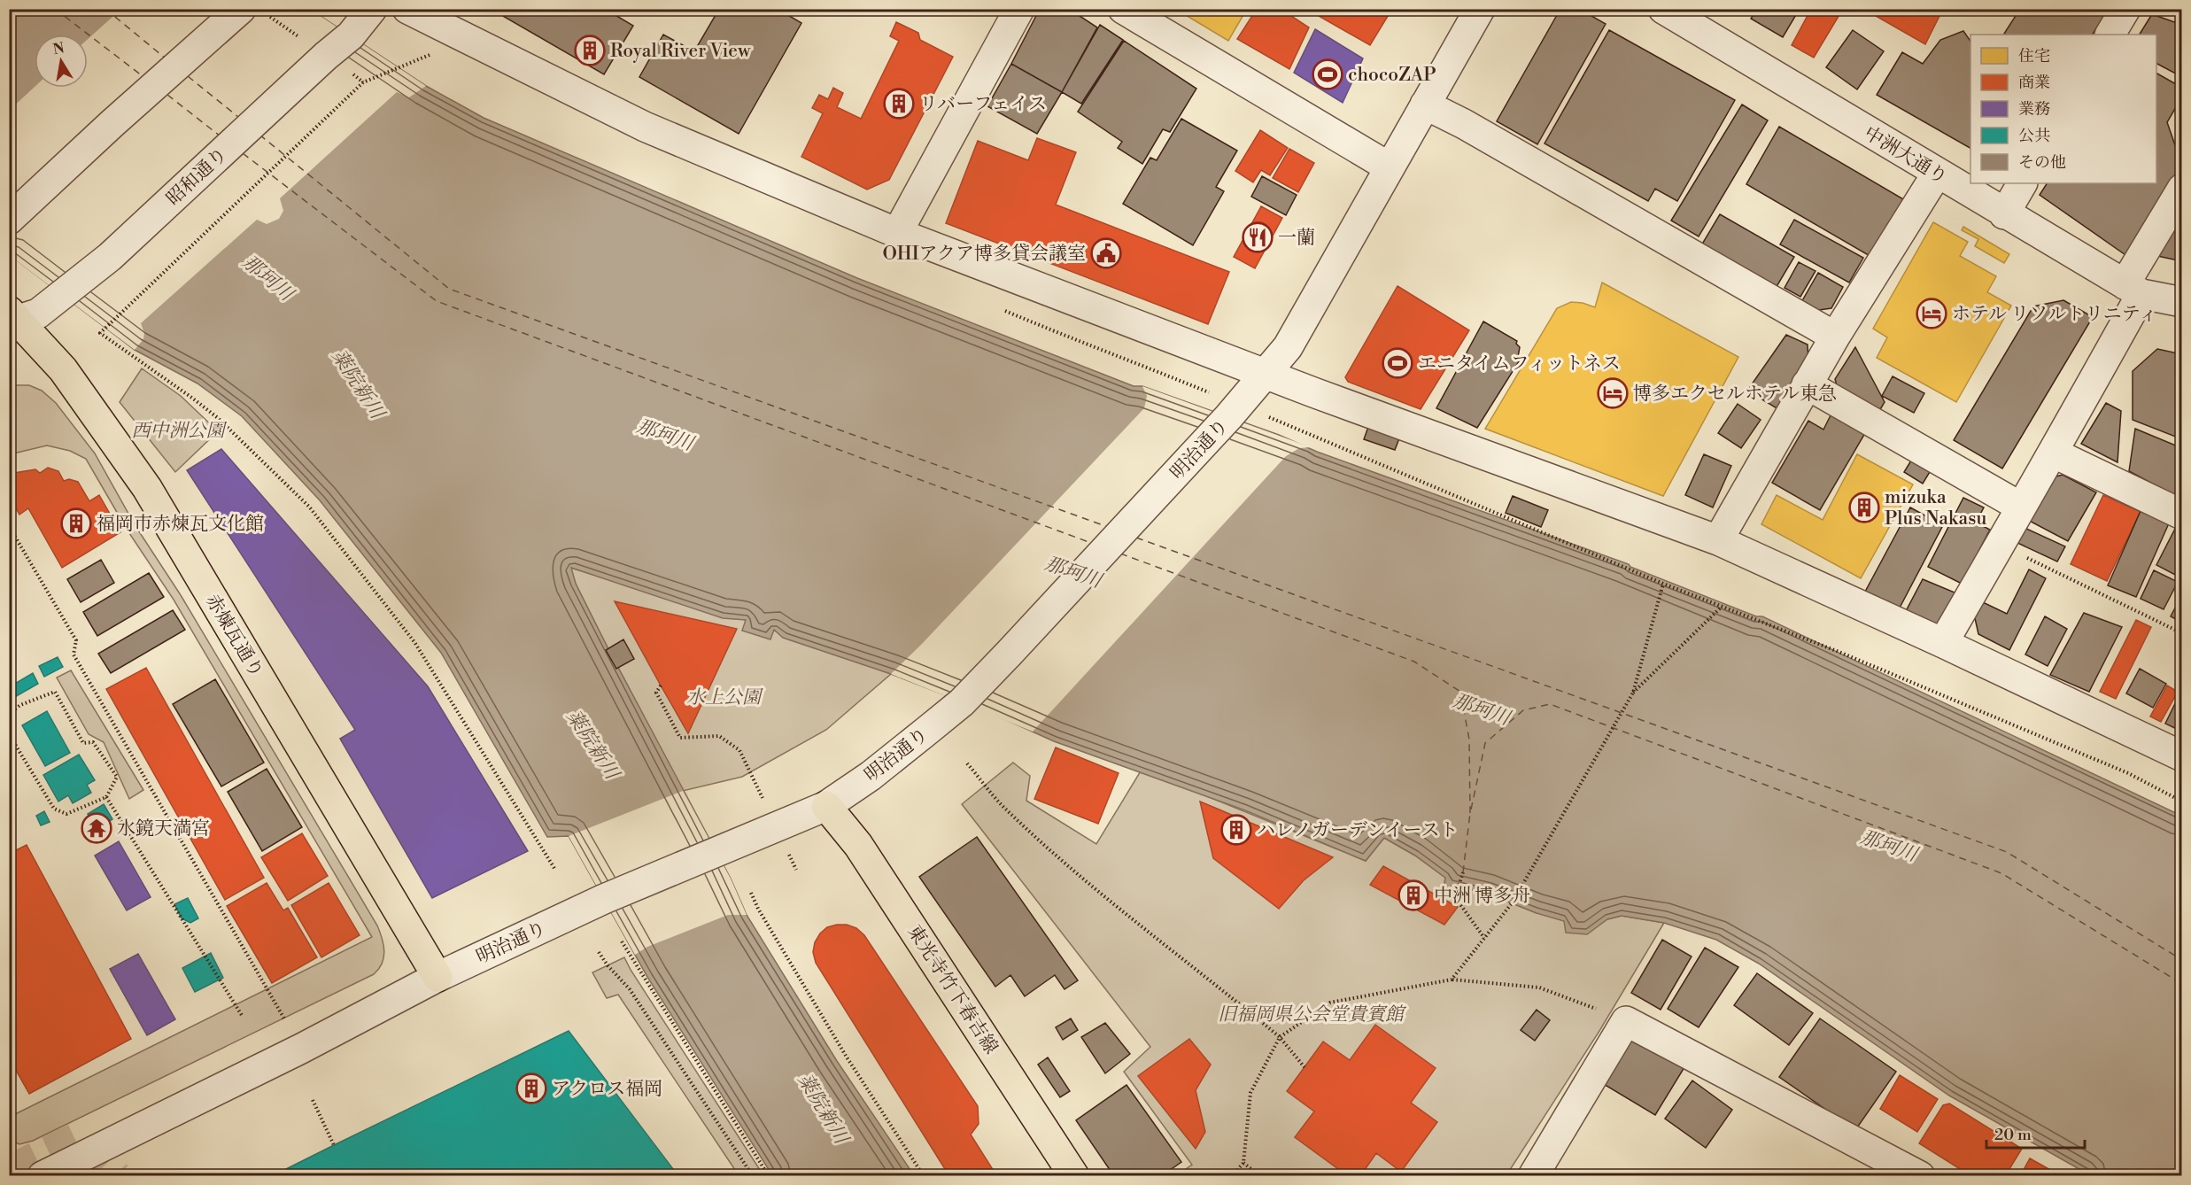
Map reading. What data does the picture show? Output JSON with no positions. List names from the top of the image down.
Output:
{
  "streets": {
    "main road": ["赤煉瓦通り", "東光寺竹下春吉線"],
    "street": ["中洲大通り", "昭和通り", "明治通り"]
  },
  "crossings": [
    ["昭和通り", "赤煉瓦通り"],
    ["明治通り", "赤煉瓦通り"],
    ["明治通り", "東光寺竹下春吉線"]
  ],
  "water": ["那珂川", "薬院新川"],
  "parks": ["西中洲公園", "水上公園", "旧福岡県公会堂貴賓館"],
  "places": {
    "building": [
      "Royal River View",
      "リバーフェイス",
      "mizuka Plus Nakasu",
      "福岡市赤煉瓦文化館",
      "ハレノガーデンイースト",
      "中洲 博多舟",
      "アクロス福岡"
    ],
    "sports": ["chocoZAP", "エニタイムフィットネス"],
    "restaurant": ["一蘭"],
    "public building": ["OHIアクア博多貸会議室"],
    "hotel": ["ホテル リソルトリニティ", "博多エクセルホテル東急"],
    "temple": ["水鏡天満宮"]
  },
  "legend": [
    "住宅",
    "商業",
    "業務",
    "公共",
    "その他"
  ],
  "scale_bar": "20 m",
  "north": "top"
}
